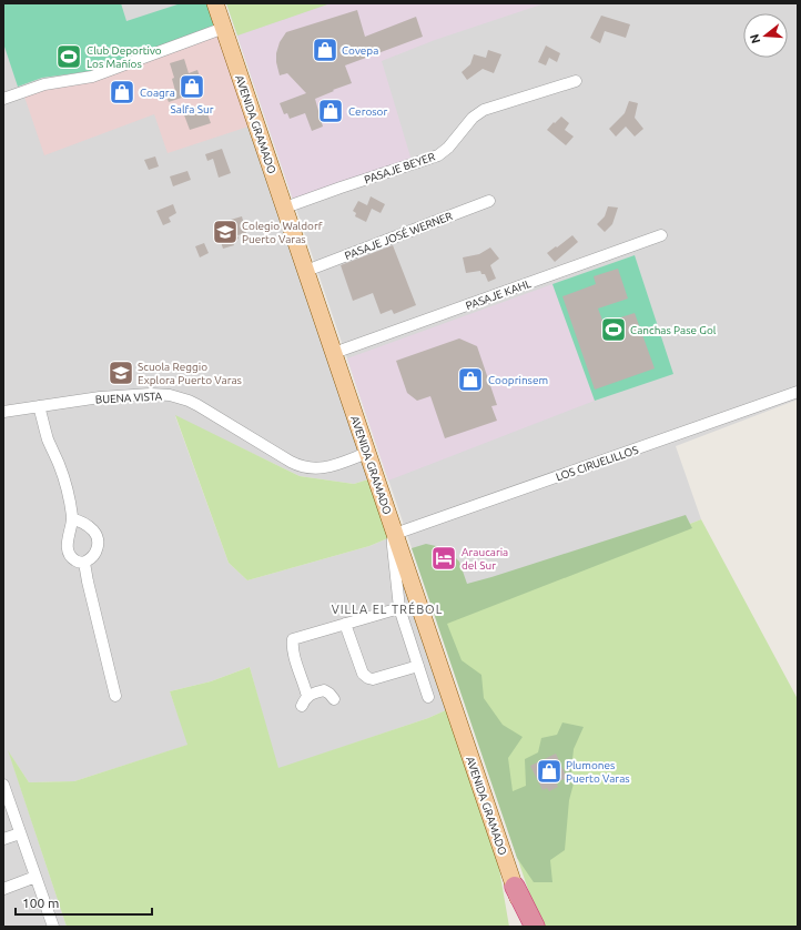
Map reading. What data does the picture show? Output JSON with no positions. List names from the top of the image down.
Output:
{
  "streets": {
    "main road": ["AVENIDA GRAMADO"],
    "street": [
      "PASAJE BEYER",
      "PASAJE JOSÉ WERNER",
      "PASAJE KAHL",
      "BUENA VISTA",
      "LOS CIRUELILLOS"
    ]
  },
  "crossings": [
    ["AVENIDA GRAMADO", "PASAJE BEYER"],
    ["AVENIDA GRAMADO", "PASAJE JOSÉ WERNER"],
    ["AVENIDA GRAMADO", "PASAJE KAHL"],
    ["AVENIDA GRAMADO", "BUENA VISTA"],
    ["AVENIDA GRAMADO", "LOS CIRUELILLOS"]
  ],
  "districts": ["VILLA EL TRÉBOL"],
  "places": {
    "shop": [
      "Covepa",
      "Salfa Sur",
      "Coagra",
      "Cerosor",
      "Cooprinsem",
      "Plumones Puerto Varas"
    ],
    "sports": ["Club Deportivo Los Mañíos", "Canchas Pase Gol"],
    "school or university": ["Colegio Waldorf Puerto Varas", "Scuola Reggio Explora Puerto Varas"],
    "hotel": ["Araucaria del Sur"]
  },
  "scale_bar": "100 m",
  "north": "left"
}
